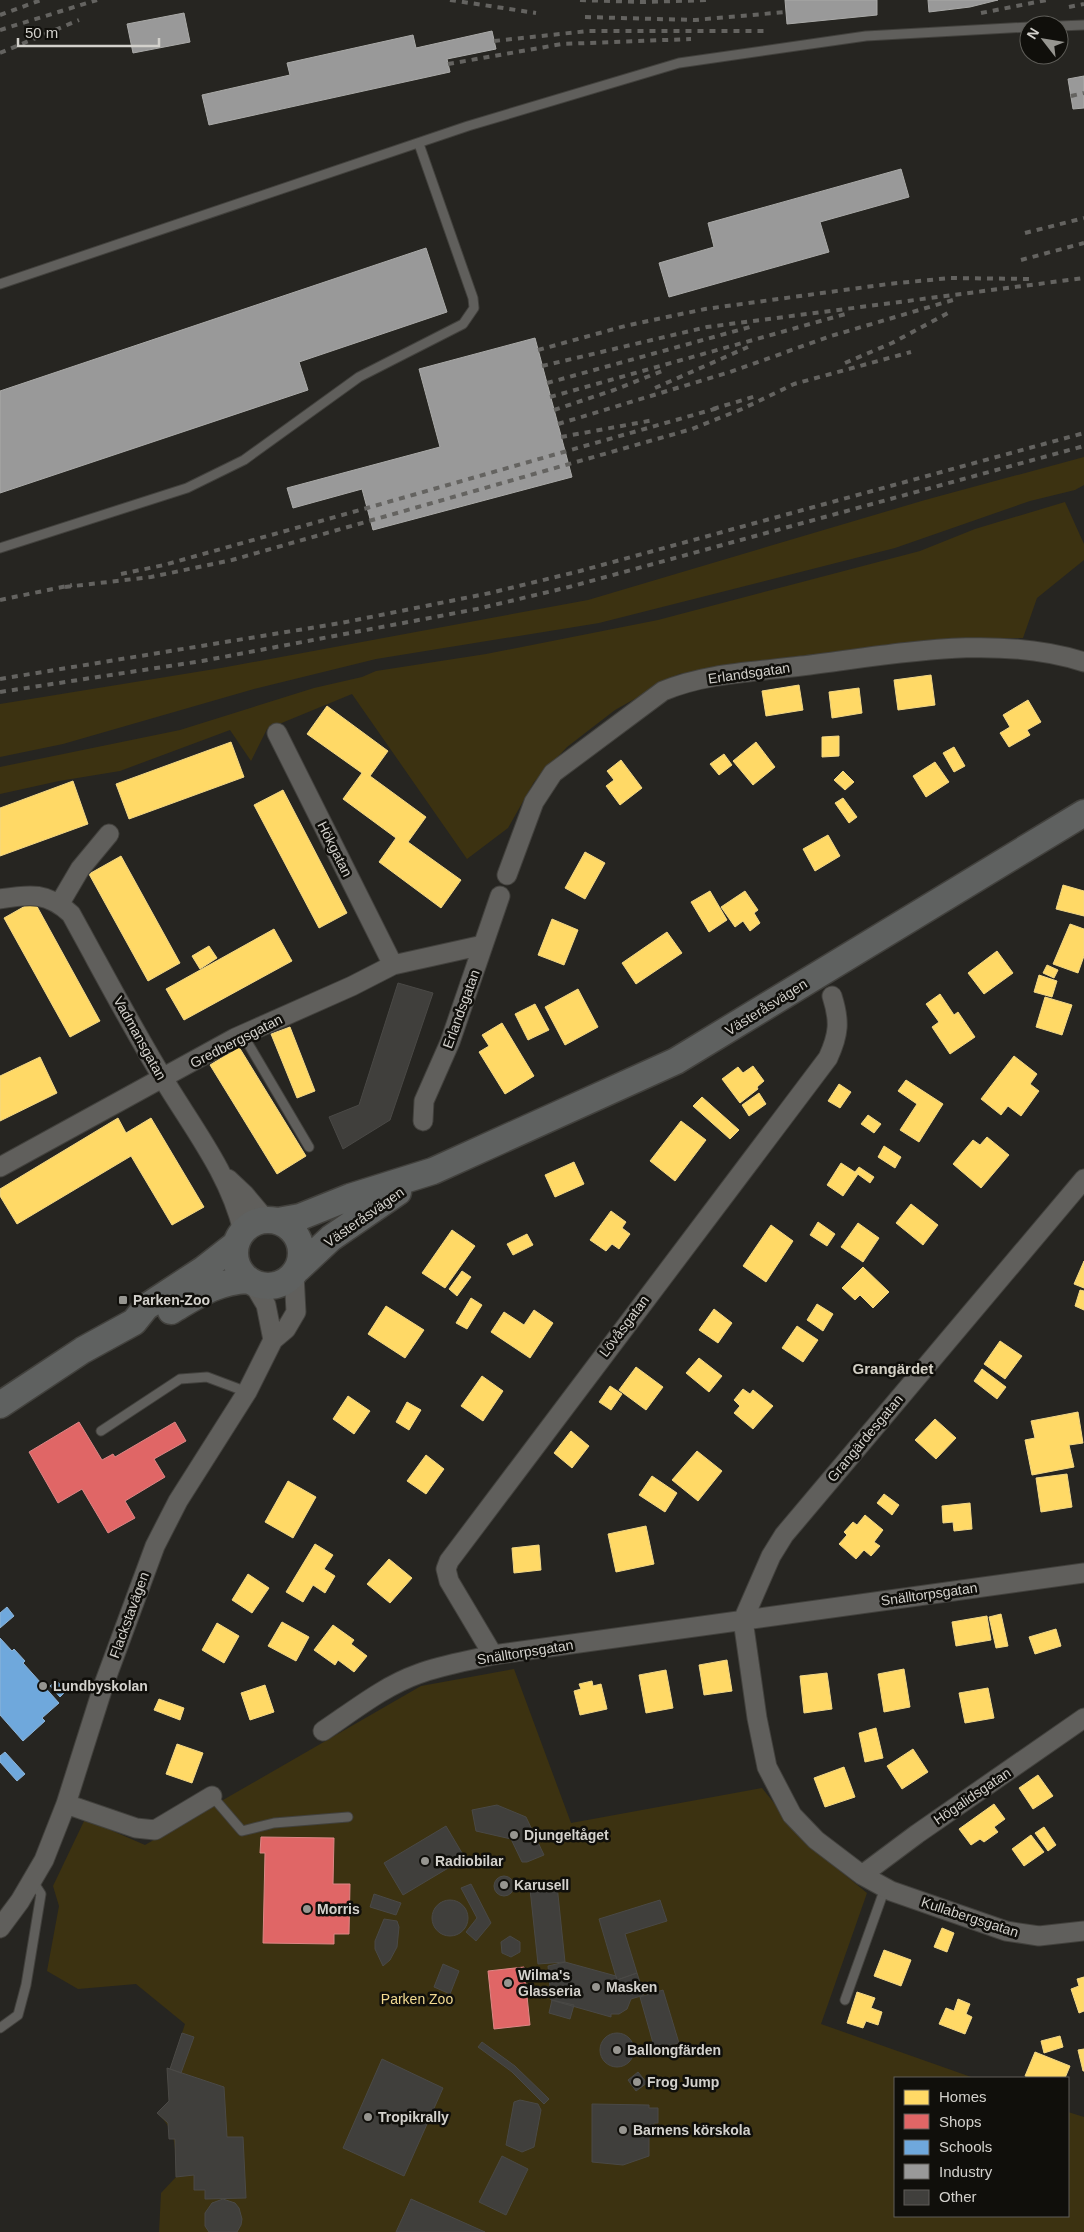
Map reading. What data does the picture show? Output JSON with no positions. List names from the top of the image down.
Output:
{
  "streets": {
    "street": [
      "Erlandsgatan",
      "Hökgatan",
      "Västeråsvägen",
      "Vadmansgatan",
      "Gredbergsgatan",
      "Lövåsgatan",
      "Grangärdesgatan",
      "Snälltorpsgatan",
      "Flackstavägen",
      "Högalidsgatan",
      "Kullabergsgatan"
    ]
  },
  "crossings": [
    ["Erlandsgatan", "Gredbergsgatan"],
    ["Hökgatan", "Gredbergsgatan"],
    ["Västeråsvägen", "Vadmansgatan"],
    ["Västeråsvägen", "Flackstavägen"],
    ["Vadmansgatan", "Gredbergsgatan"],
    ["Vadmansgatan", "Flackstavägen"],
    ["Lövåsgatan", "Snälltorpsgatan"],
    ["Grangärdesgatan", "Snälltorpsgatan"],
    ["Högalidsgatan", "Kullabergsgatan"]
  ],
  "districts": ["Grangärdet"],
  "parks": ["Parken Zoo"],
  "places": {
    "transit": ["Parken-Zoo"],
    "other": [
      "Lundbyskolan",
      "Djungeltåget",
      "Radiobilar",
      "Karusell",
      "Morris",
      "Wilma's Glasseria",
      "Masken",
      "Ballongfärden",
      "Frog Jump",
      "Tropikrally",
      "Barnens körskola"
    ]
  },
  "legend": [
    "Homes",
    "Shops",
    "Schools",
    "Industry",
    "Other"
  ],
  "scale_bar": "50 m",
  "north": "top left"
}
